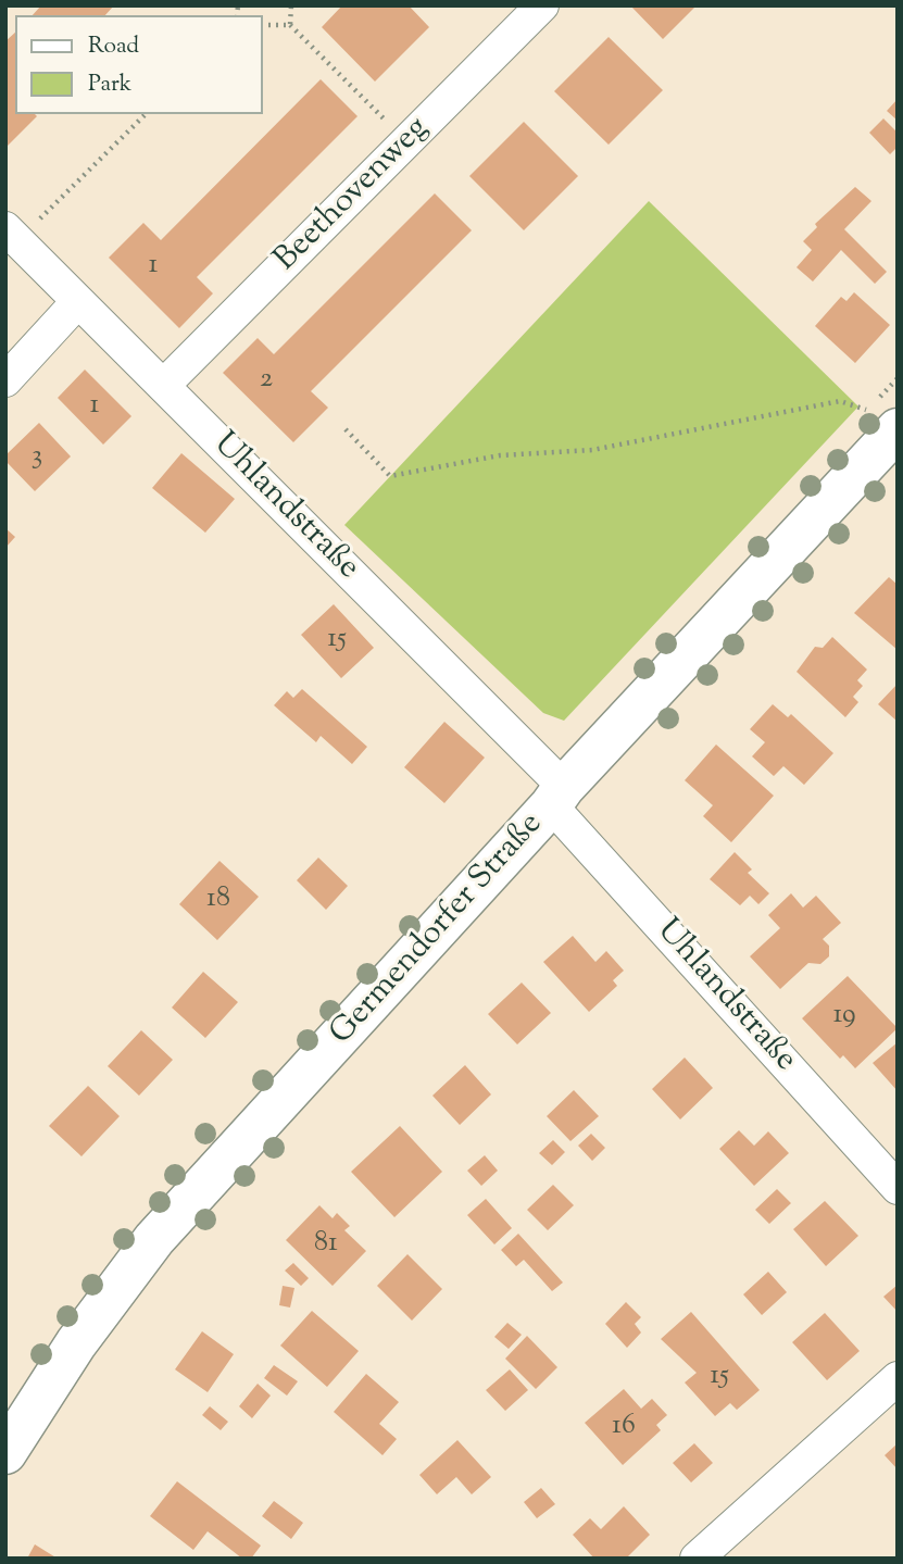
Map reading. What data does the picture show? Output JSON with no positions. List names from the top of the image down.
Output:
{
  "streets": {
    "main road": ["Germendorfer Straße"],
    "street": ["Beethovenweg", "Uhlandstraße"]
  },
  "crossings": [
    ["Beethovenweg", "Uhlandstraße"],
    ["Uhlandstraße", "Germendorfer Straße"]
  ],
  "house_numbers": [
    "1",
    "2",
    "1",
    "3",
    "15",
    "18",
    "19",
    "81",
    "15",
    "16"
  ],
  "legend": ["Road", "Park"]
}
